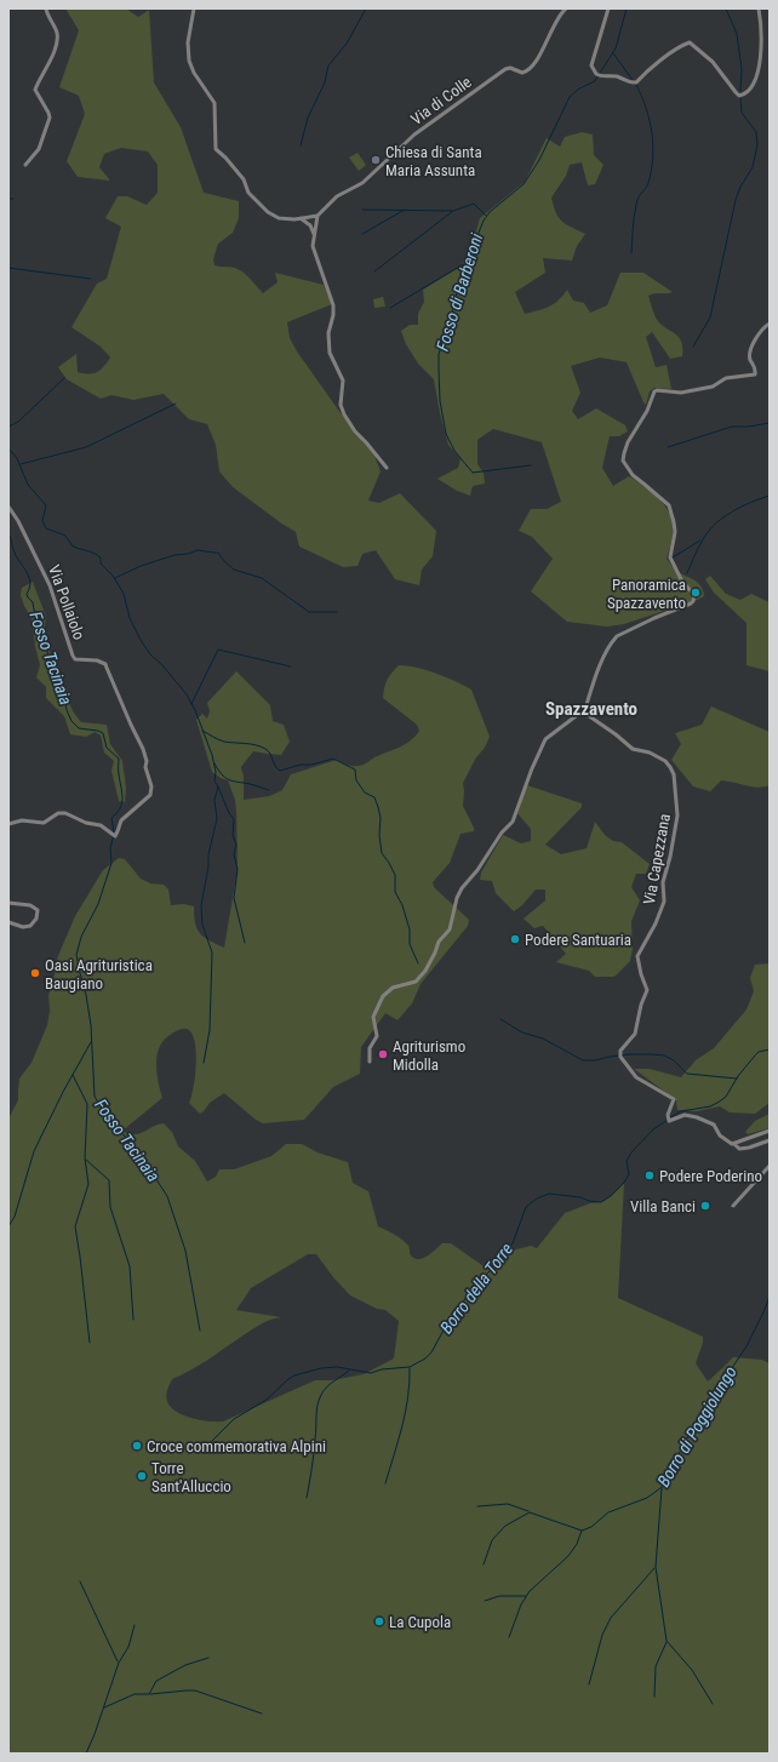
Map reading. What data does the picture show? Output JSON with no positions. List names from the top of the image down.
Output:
{
  "streets": {
    "street": ["Via di Colle", "Via Pollaiolo", "Via Capezzana"]
  },
  "districts": ["Spazzavento"],
  "water": [
    "Fosso di Barberoni",
    "Fosso Tacinaia",
    "Borro della Torre",
    "Borro di Poggiolungo"
  ],
  "places": [
    "Chiesa di Santa Maria Assunta",
    "Panoramica Spazzavento",
    "Podere Santuaria",
    "Oasi Agrituristica Baugiano",
    "Agriturismo Midolla",
    "Podere Poderino",
    "Villa Banci",
    "Croce commemorativa Alpini",
    "Torre Sant'Alluccio",
    "La Cupola"
  ]
}
